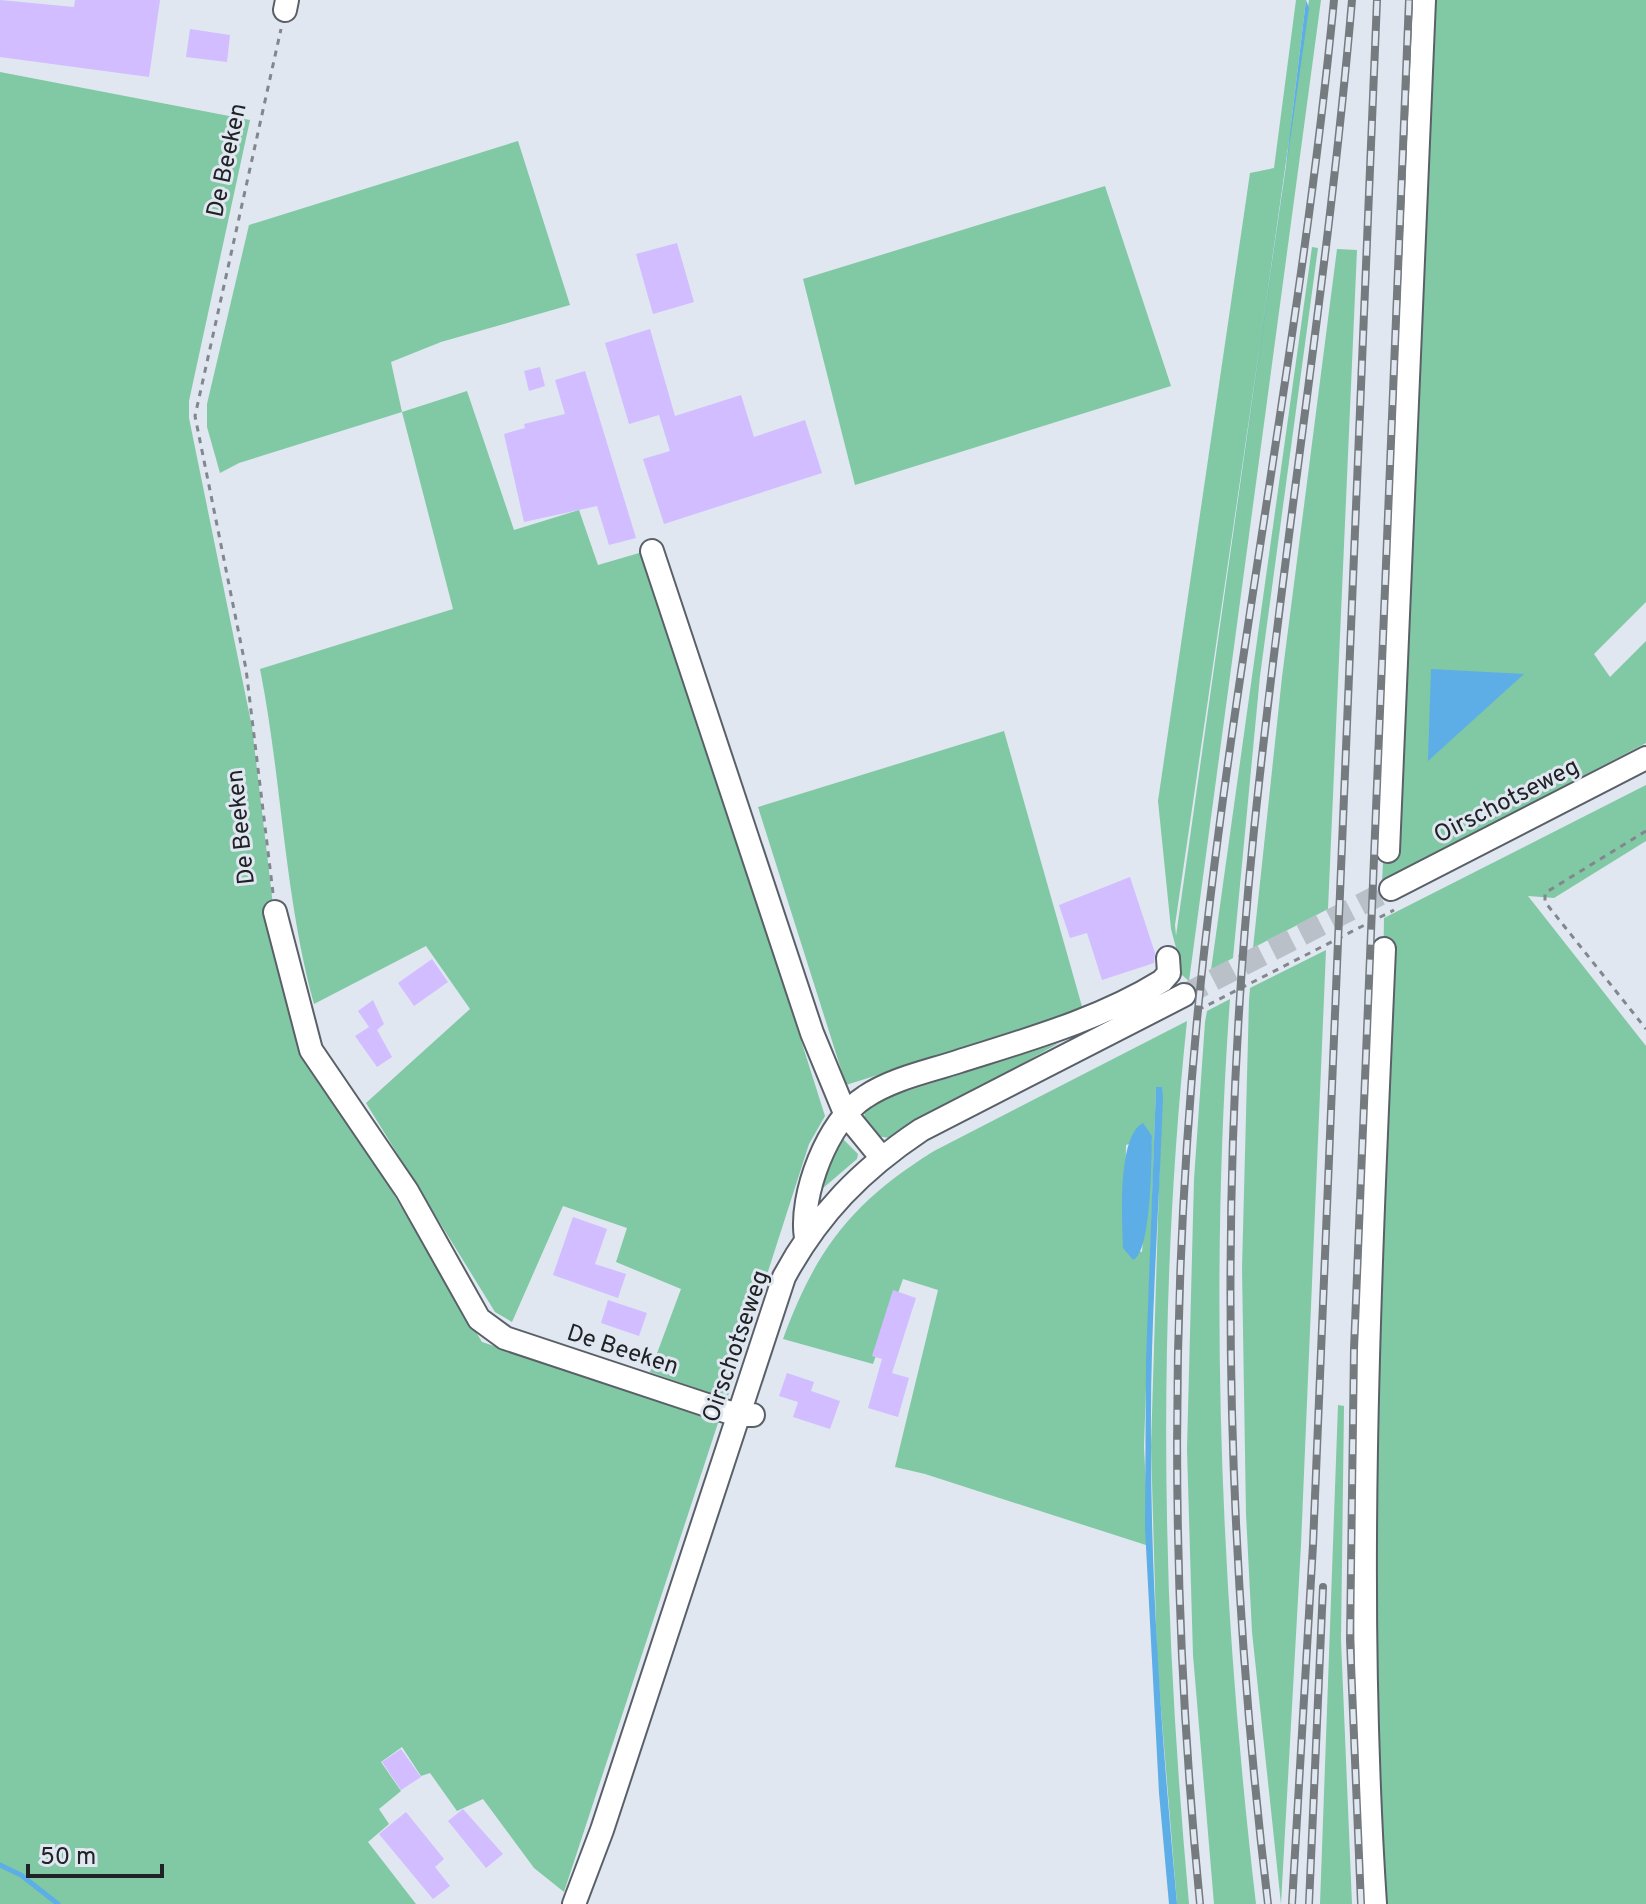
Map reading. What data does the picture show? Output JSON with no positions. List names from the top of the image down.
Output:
{
  "streets": {
    "street": ["De Beeken", "Oirschotseweg"]
  },
  "crossings": [
    ["De Beeken", "Oirschotseweg"]
  ],
  "scale_bar": "50 m"
}
